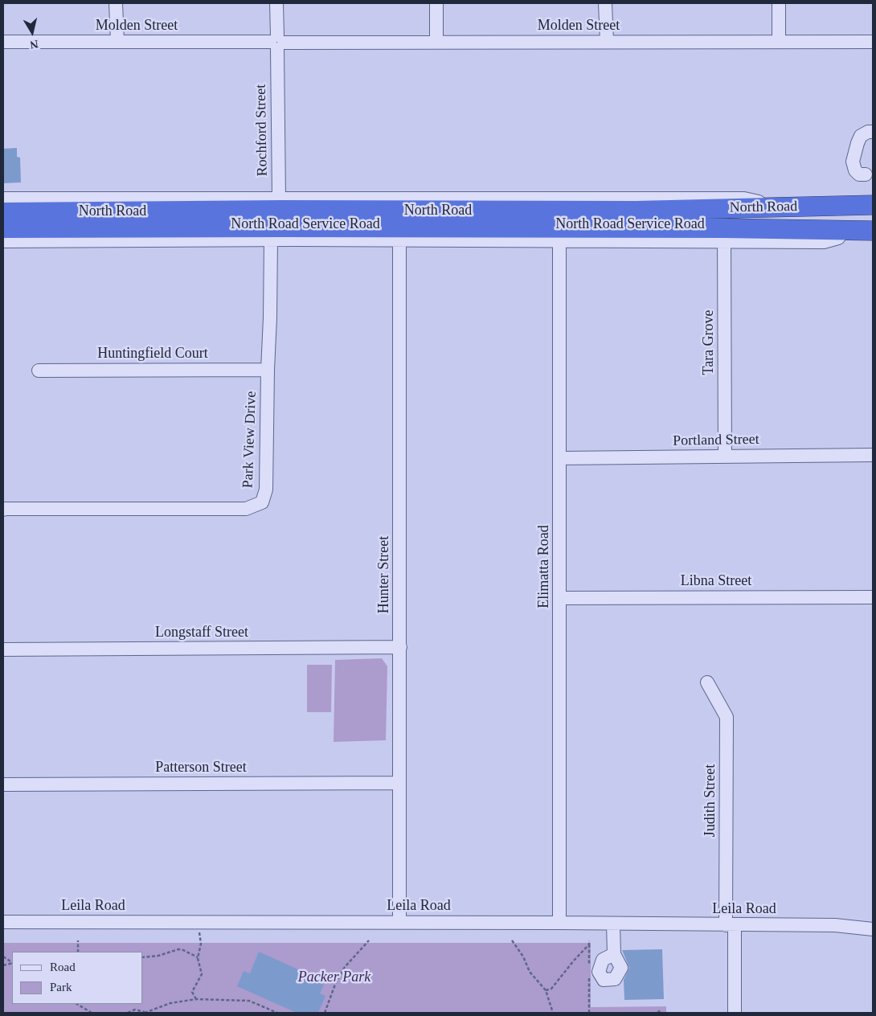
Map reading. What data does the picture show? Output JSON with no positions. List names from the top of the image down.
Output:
{
  "streets": {
    "highway": ["North Road"],
    "street": [
      "Molden Street",
      "Rochford Street",
      "North Road Service Road",
      "Tara Grove",
      "Huntingfield Court",
      "Park View Drive",
      "Portland Street",
      "Elimatta Road",
      "Hunter Street",
      "Libna Street",
      "Longstaff Street",
      "Patterson Street",
      "Judith Street",
      "Leila Road"
    ]
  },
  "crossings": [
    ["Molden Street", "Rochford Street"],
    ["Rochford Street", "North Road"],
    ["Rochford Street", "North Road Service Road"],
    ["Rochford Street", "Park View Drive"],
    ["North Road", "North Road Service Road"],
    ["North Road", "Tara Grove"],
    ["North Road", "Park View Drive"],
    ["North Road", "Elimatta Road"],
    ["North Road", "Hunter Street"],
    ["North Road Service Road", "Park View Drive"],
    ["Tara Grove", "Portland Street"],
    ["Huntingfield Court", "Park View Drive"],
    ["Portland Street", "Elimatta Road"],
    ["Elimatta Road", "Libna Street"],
    ["Elimatta Road", "Leila Road"],
    ["Hunter Street", "Longstaff Street"],
    ["Hunter Street", "Patterson Street"],
    ["Hunter Street", "Leila Road"],
    ["Judith Street", "Leila Road"]
  ],
  "parks": ["Packer Park"],
  "legend": ["Road", "Park"],
  "north": "bottom"
}
